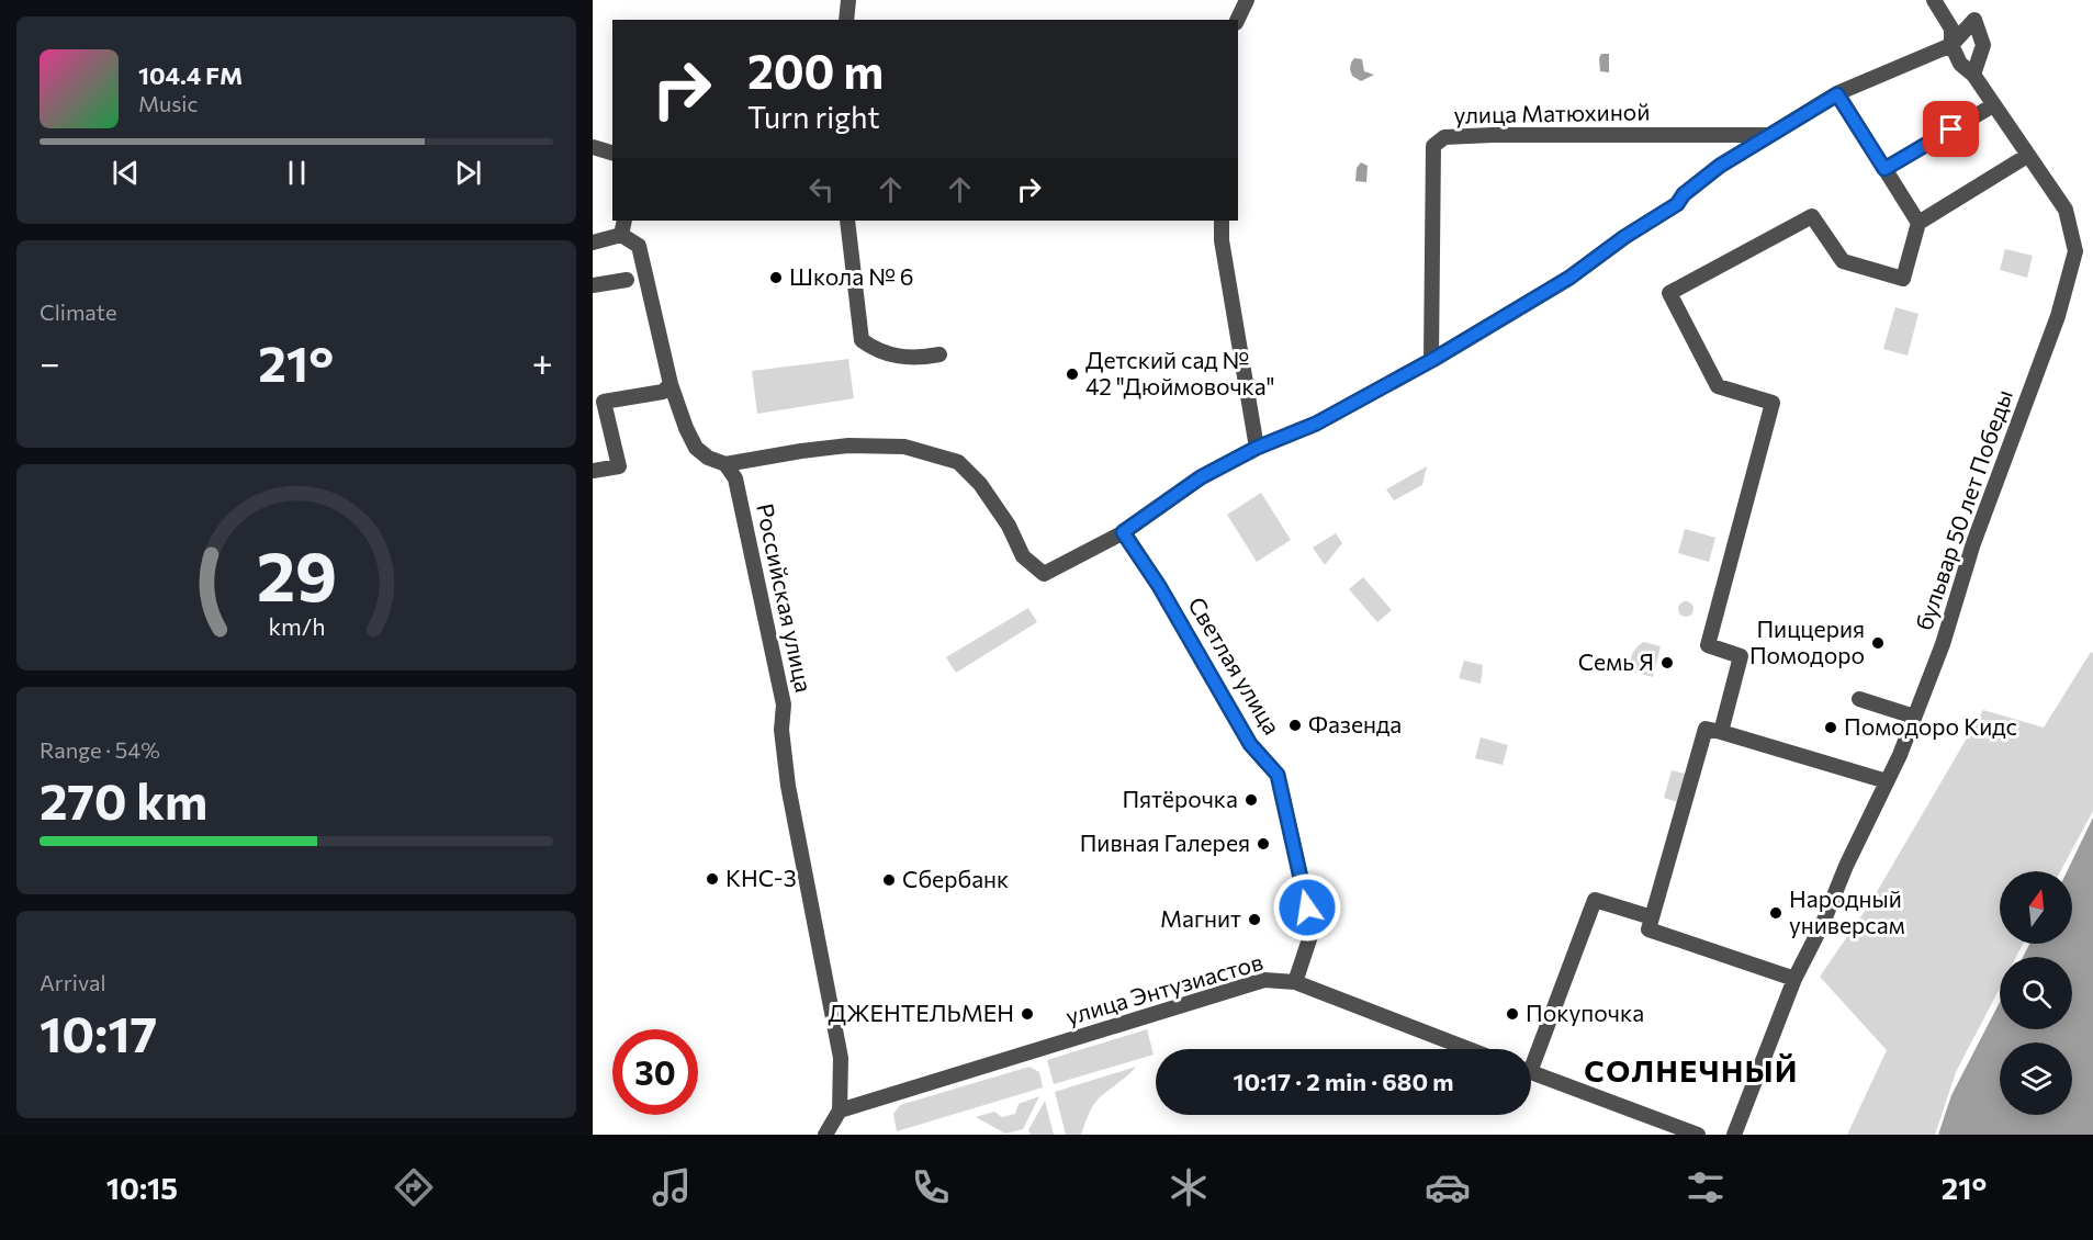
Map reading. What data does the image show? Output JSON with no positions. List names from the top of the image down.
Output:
{
  "streets": {
    "street": [
      "улица Матюхиной",
      "бульвар 50 лет Победы",
      "Российская улица",
      "Светлая улица",
      "улица Энтузиастов"
    ]
  },
  "crossings": [
    ["Российская улица", "улица Энтузиастов"],
    ["Светлая улица", "улица Энтузиастов"]
  ],
  "districts": ["СОЛНЕЧНЫЙ"],
  "places": [
    "Школа № 6",
    "Детский сад № 42 \"Дюймовочка\"",
    "Пиццерия Помодоро",
    "Семь Я",
    "Фазенда",
    "Помодоро Кидс",
    "Пятёрочка",
    "Пивная Галерея",
    "КНС-3",
    "Сбербанк",
    "Народный универсам",
    "Магнит",
    "ДЖЕНТЕЛЬМЕН",
    "Покупочка"
  ],
  "north": "top",
  "page": {
    "turn": ["200 m", "Turn right"],
    "song": ["104.4 FM", "Music"],
    "tile": [
      "Climate",
      ["Range · 54%", "270 km"],
      ["Arrival", "10:17"]
    ],
    "heat": ["−", "21°", "+"],
    "limit": "30",
    "trip": "10:17 · 2 min · 680 m",
    "tabs": ["10:15", "21°"],
    "gauge": ["29", "km/h"]
  }
}
